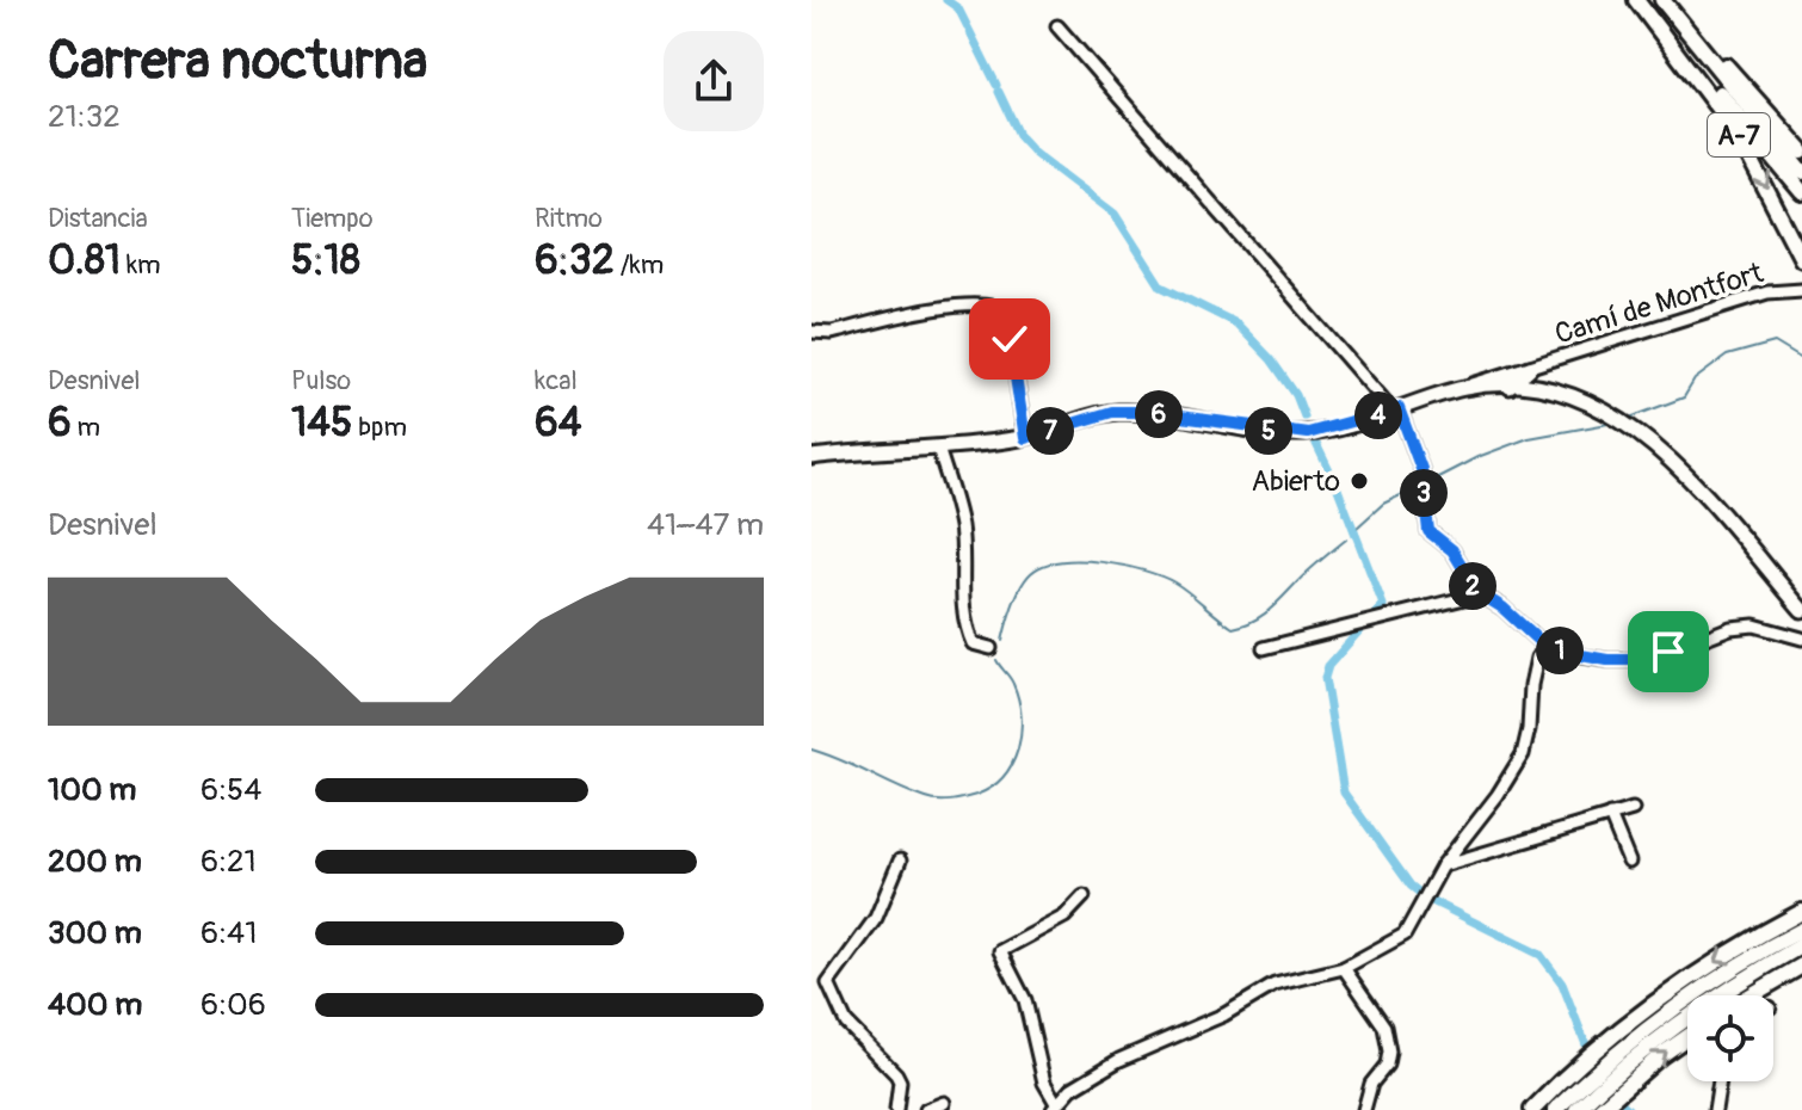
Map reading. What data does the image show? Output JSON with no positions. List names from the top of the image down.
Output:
{
  "streets": {
    "highway": ["A-7"],
    "street": ["Camí de Montfort"]
  },
  "places": ["Abierto"],
  "page": {
    "heading": ["Carrera nocturna", "21:32"],
    "stats": [
      ["Distancia", "0.81 km"],
      ["Tiempo", "5:18"],
      ["Ritmo", "6:32 /km"],
      ["Desnivel", "6 m"],
      ["Pulso", "145 bpm"],
      ["kcal", "64"]
    ],
    "pins": [
      "6",
      "4",
      "5",
      "7",
      "3",
      "2",
      "1"
    ],
    "chart": ["Desnivel", "41–47 m"],
    "list": [
      {
        "name": "100 m",
        "note": "6:54"
      },
      {
        "name": "200 m",
        "note": "6:21"
      },
      {
        "name": "300 m",
        "note": "6:41"
      },
      {
        "name": "400 m",
        "note": "6:06"
      }
    ]
  }
}
